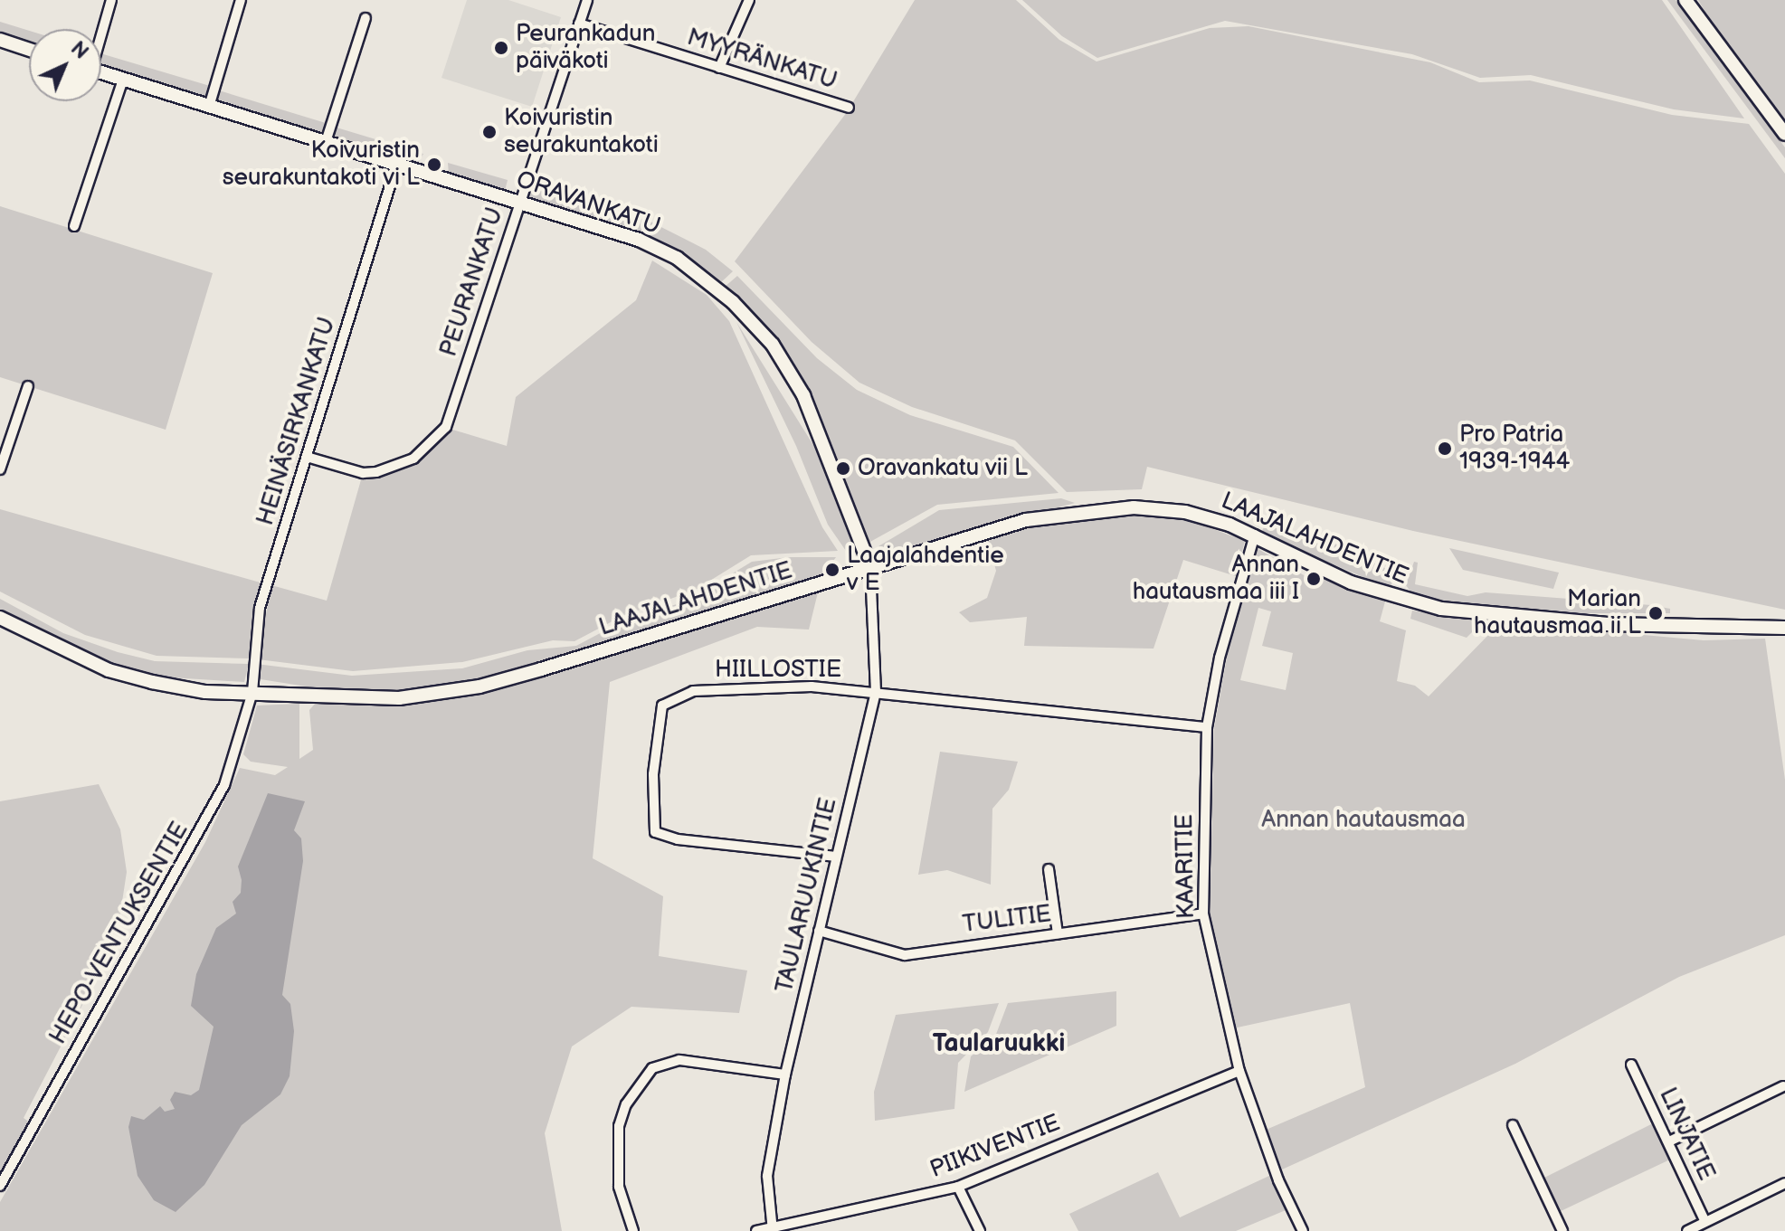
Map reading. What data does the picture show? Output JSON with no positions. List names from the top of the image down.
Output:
{
  "streets": {
    "street": [
      "MYYRÄNKATU",
      "ORAVANKATU",
      "PEURANKATU",
      "HEINÄSIRKANKATU",
      "LAAJALAHDENTIE",
      "HIILLOSTIE",
      "KAARITIE",
      "TAULARUUKINTIE",
      "TULITIE",
      "HEPO-VENTUKSENTIE",
      "LINJATIE",
      "PIIKIVENTIE"
    ]
  },
  "crossings": [
    ["MYYRÄNKATU", "PEURANKATU"],
    ["ORAVANKATU", "PEURANKATU"],
    ["ORAVANKATU", "HEINÄSIRKANKATU"],
    ["ORAVANKATU", "LAAJALAHDENTIE"],
    ["ORAVANKATU", "TAULARUUKINTIE"],
    ["PEURANKATU", "HEINÄSIRKANKATU"],
    ["HEINÄSIRKANKATU", "LAAJALAHDENTIE"],
    ["HEINÄSIRKANKATU", "HEPO-VENTUKSENTIE"],
    ["LAAJALAHDENTIE", "KAARITIE"],
    ["LAAJALAHDENTIE", "TAULARUUKINTIE"],
    ["LAAJALAHDENTIE", "HEPO-VENTUKSENTIE"],
    ["HIILLOSTIE", "KAARITIE"],
    ["HIILLOSTIE", "TAULARUUKINTIE"],
    ["KAARITIE", "TULITIE"],
    ["KAARITIE", "PIIKIVENTIE"],
    ["TAULARUUKINTIE", "TULITIE"],
    ["TAULARUUKINTIE", "PIIKIVENTIE"]
  ],
  "districts": ["Taularuukki"],
  "parks": ["Annan hautausmaa"],
  "places": [
    "Peurankadun päiväkoti",
    "Koivuristin seurakuntakoti",
    "Koivuristin seurakuntakoti vi L",
    "Pro Patria 1939-1944",
    "Oravankatu vii L",
    "Laajalahdentie v E",
    "Annan hautausmaa iii I",
    "Marian hautausmaa ii L"
  ],
  "north": "top right"
}
